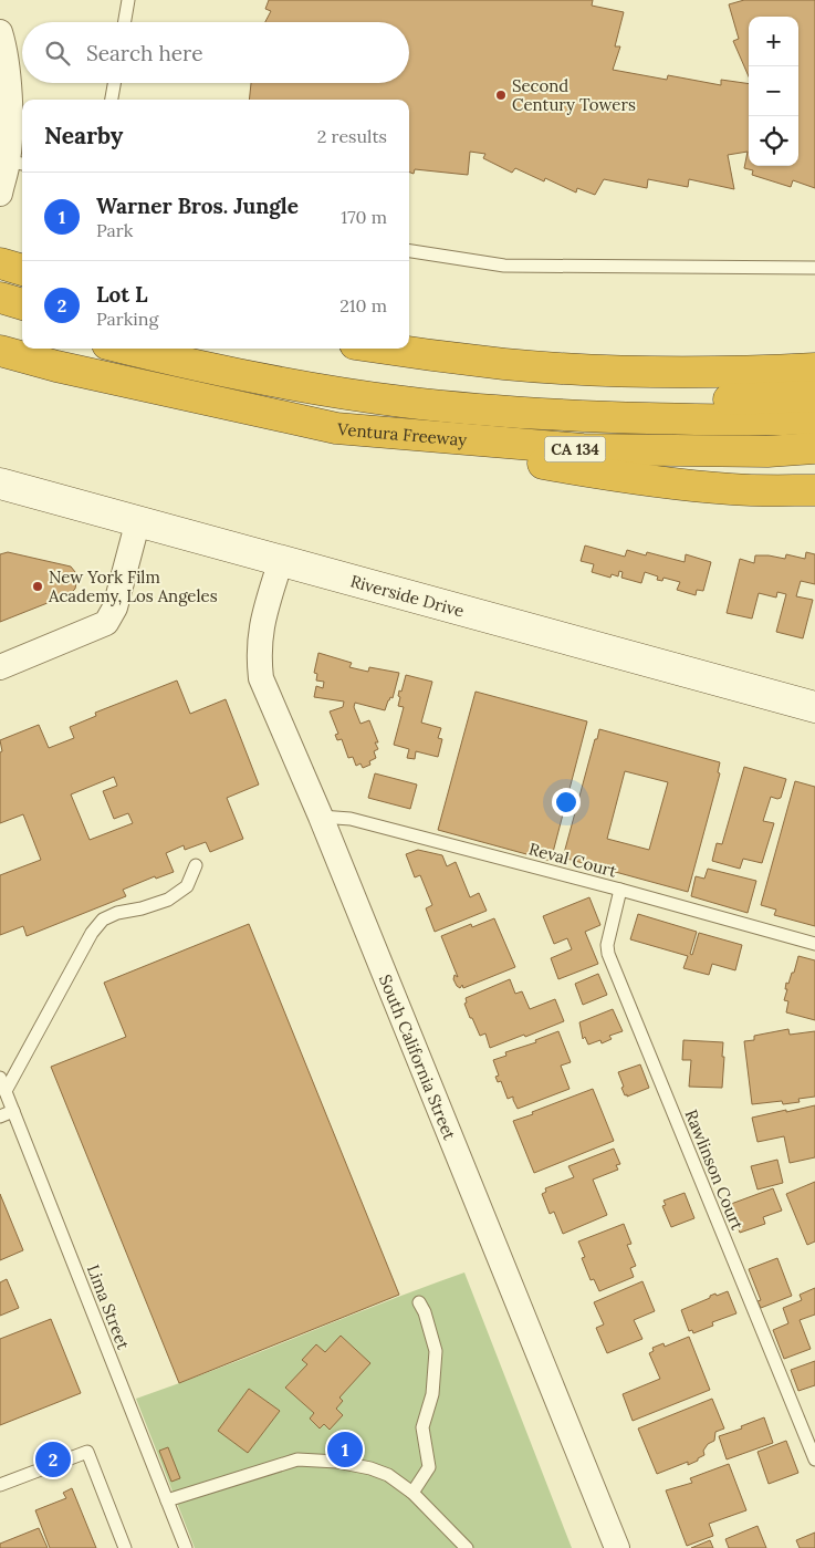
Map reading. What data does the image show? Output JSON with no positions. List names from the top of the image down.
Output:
{
  "streets": {
    "highway": ["Ventura Freeway", "CA 134"],
    "main road": ["Riverside Drive"],
    "street": ["South California Street"],
    "lane": ["Reval Court", "Rawlinson Court", "Lima Street"]
  },
  "crossings": [
    ["Riverside Drive", "South California Street"],
    ["Reval Court", "South California Street"],
    ["Reval Court", "Rawlinson Court"]
  ],
  "places": ["Second Century Towers", "New York Film Academy, Los Angeles"],
  "page": {
    "map_buttons": ["+", "−"],
    "search": "Search here",
    "heading": ["Nearby", "2 results"],
    "list": [
      {
        "mark": "1",
        "name": "Warner Bros. Jungle",
        "note": "Park",
        "value": "170 m"
      },
      {
        "mark": "2",
        "name": "Lot L",
        "note": "Parking",
        "value": "210 m"
      }
    ],
    "pins": ["1", "2"]
  }
}
